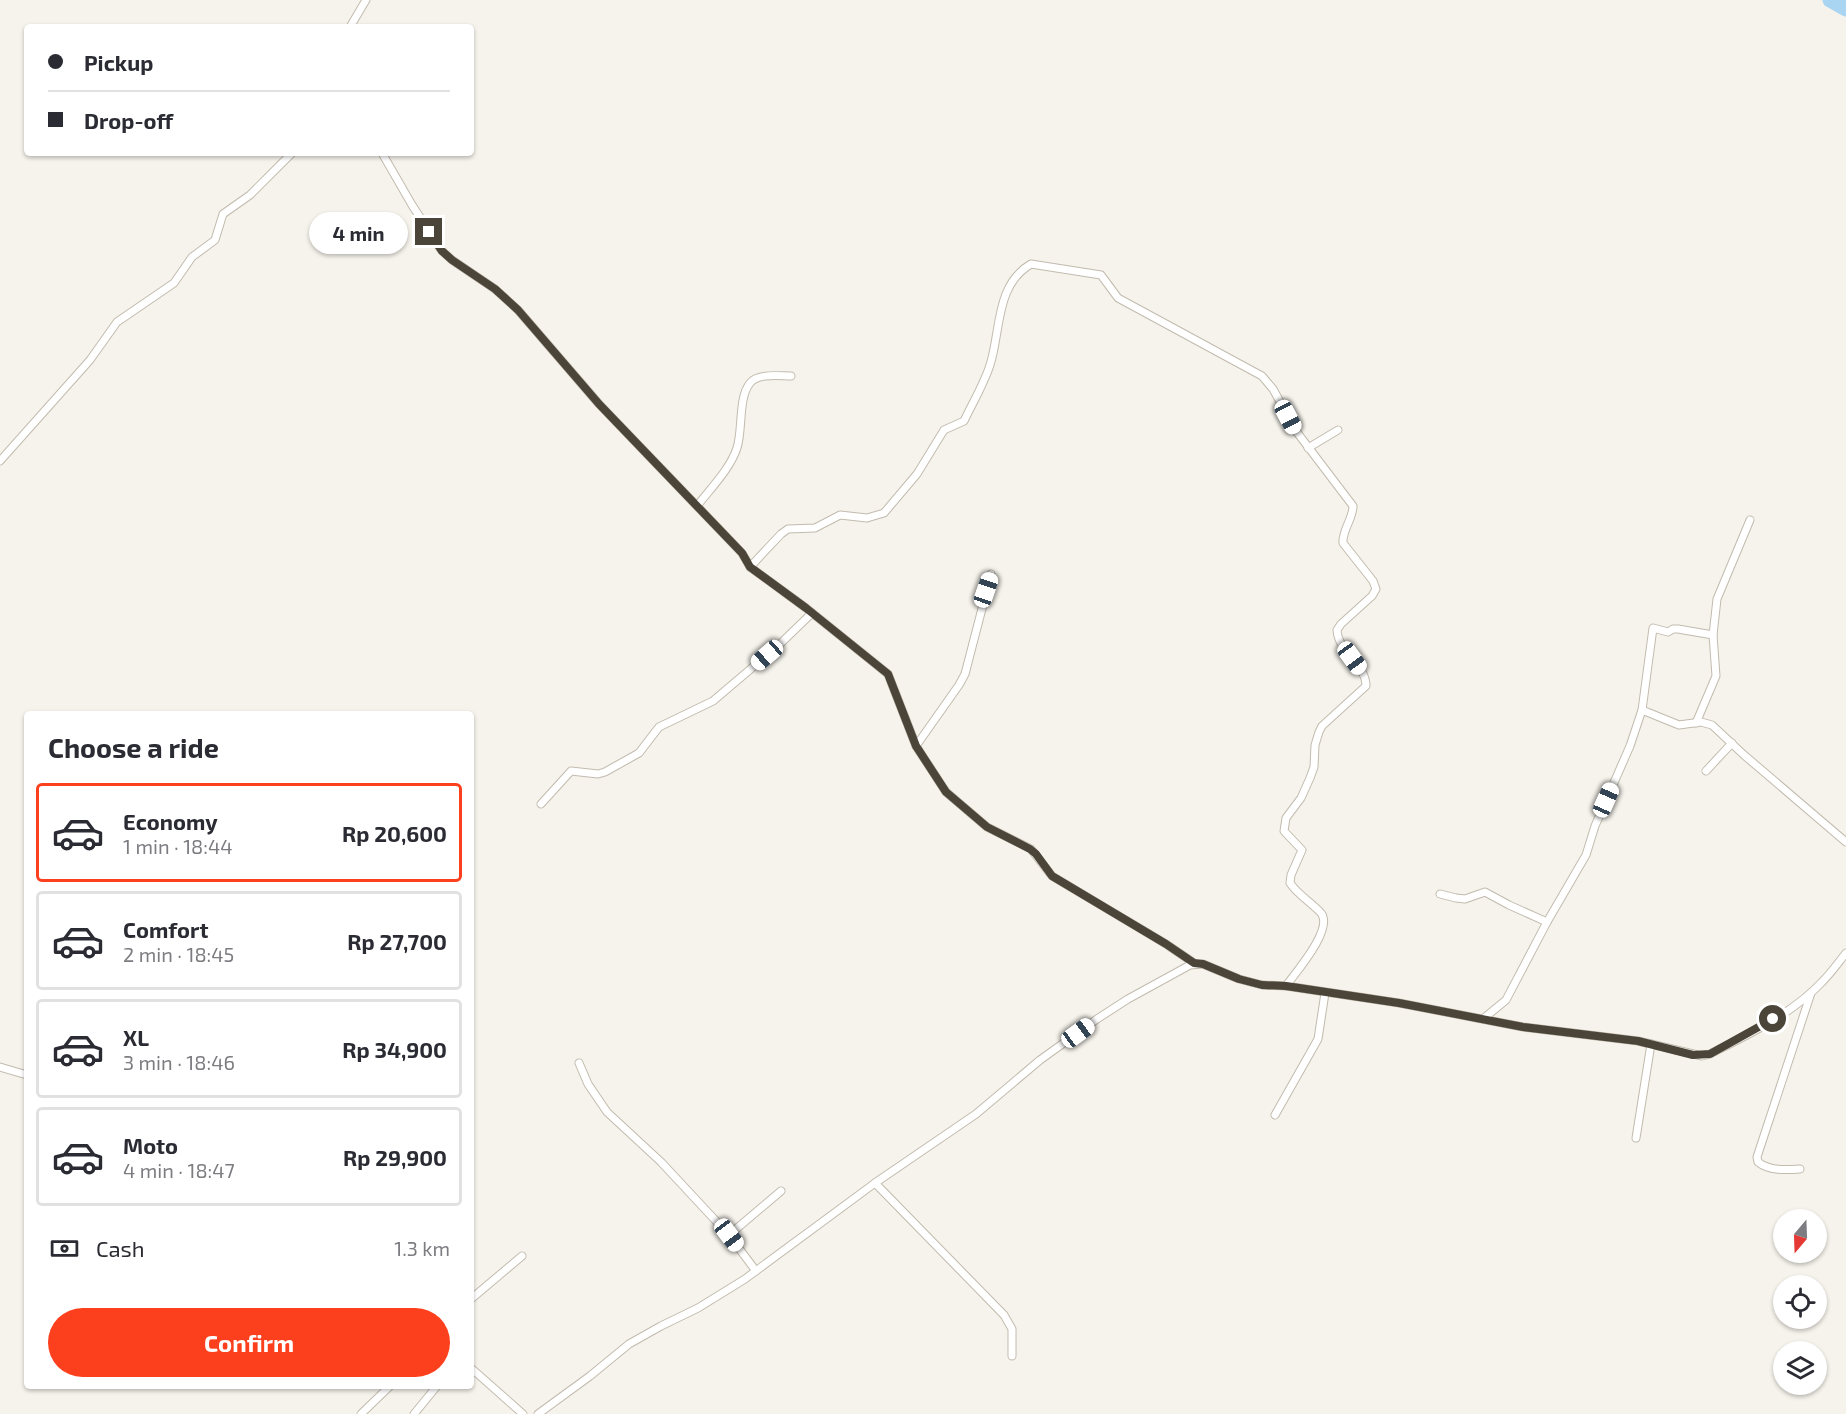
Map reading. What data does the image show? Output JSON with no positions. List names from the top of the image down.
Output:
{
  "north": "bottom",
  "page": {
    "banner": ["Pickup", "Drop-off"],
    "bubble": "4 min",
    "heading": "Choose a ride",
    "list": [
      {
        "name": "Economy",
        "note": "1 min · 18:44",
        "value": "Rp 20,600"
      },
      {
        "name": "Comfort",
        "note": "2 min · 18:45",
        "value": "Rp 27,700"
      },
      {
        "name": "XL",
        "note": "3 min · 18:46",
        "value": "Rp 34,900"
      },
      {
        "name": "Moto",
        "note": "4 min · 18:47",
        "value": "Rp 29,900"
      }
    ],
    "pay": ["Cash", "1.3 km"],
    "buttons": "Confirm"
  }
}
